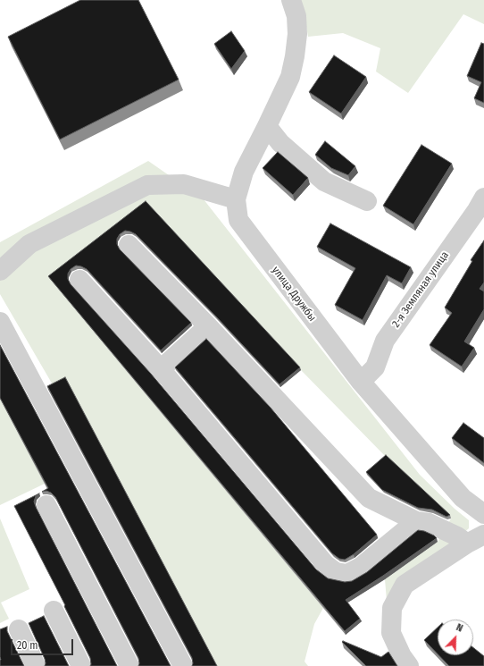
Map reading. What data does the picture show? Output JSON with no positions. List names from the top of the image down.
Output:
{
  "streets": {
    "street": ["2-я Земляная улица", "улица Дружбы"]
  },
  "crossings": [
    ["2-я Земляная улица", "улица Дружбы"]
  ],
  "scale_bar": "20 m",
  "north": "top right"
}
